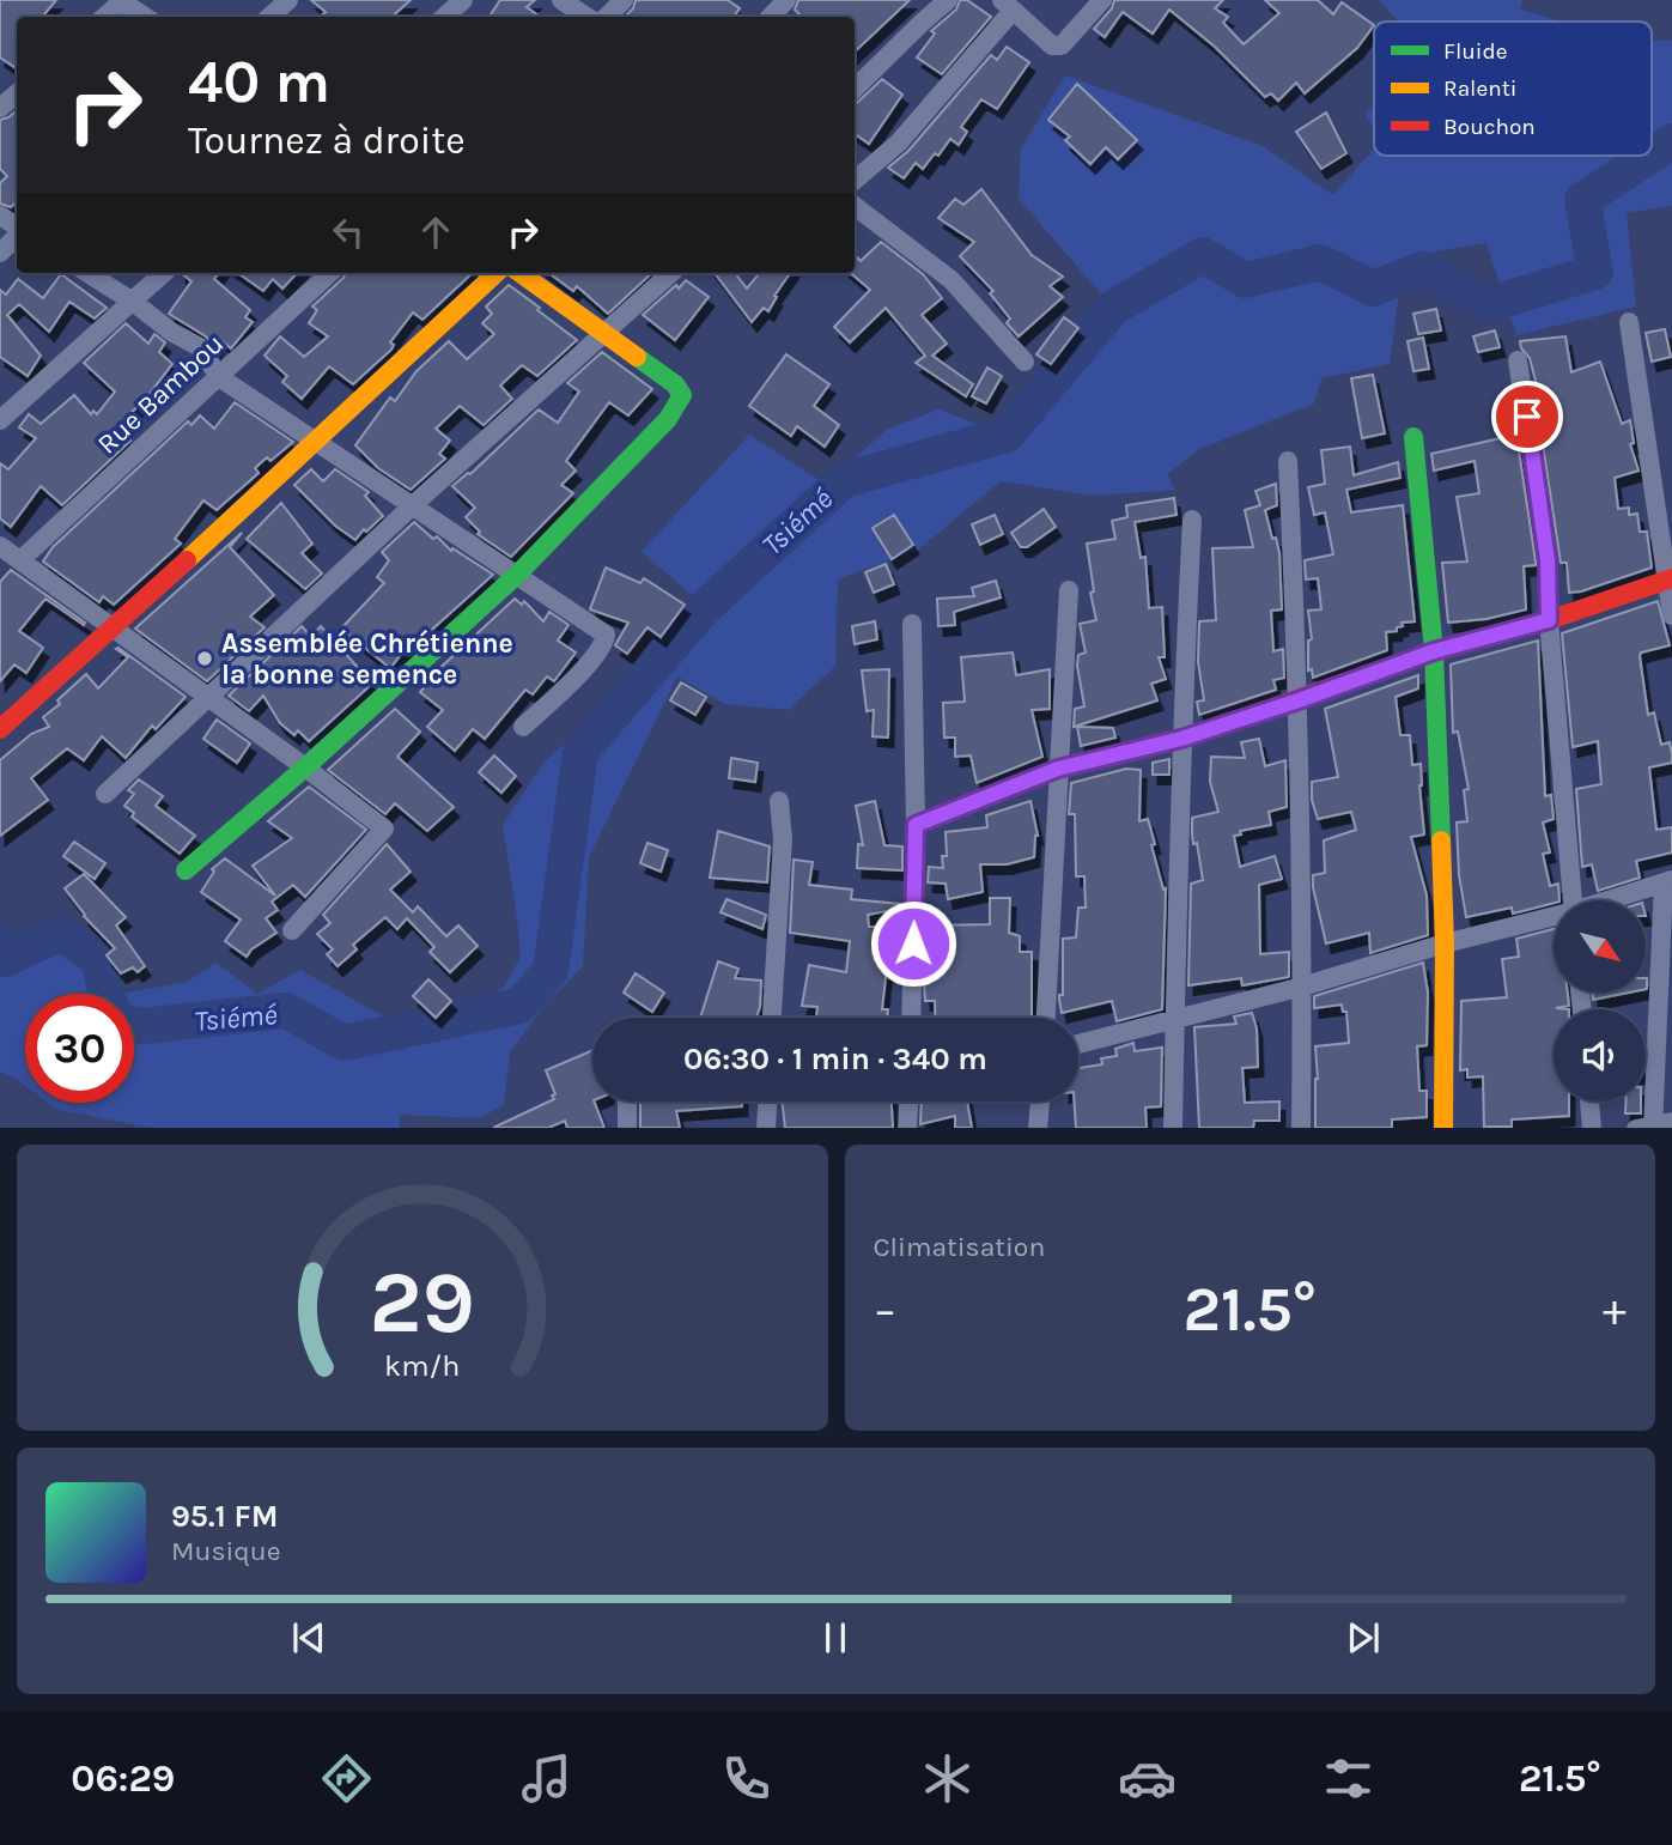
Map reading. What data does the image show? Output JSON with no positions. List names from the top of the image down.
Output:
{
  "streets": {
    "street": ["Rue Bambou"]
  },
  "water": ["Tsiémé"],
  "places": ["Assemblée Chrétienne la bonne semence"],
  "legend": ["Fluide", "Ralenti", "Bouchon"],
  "north": "bottom right",
  "page": {
    "turn": ["40 m", "Tournez à droite"],
    "limit": "30",
    "trip": "06:30 · 1 min · 340 m",
    "tile": "Climatisation",
    "heat": ["−", "21.5°", "+"],
    "song": ["95.1 FM", "Musique"],
    "tabs": ["06:29", "21.5°"],
    "gauge": ["29", "km/h"]
  }
}
